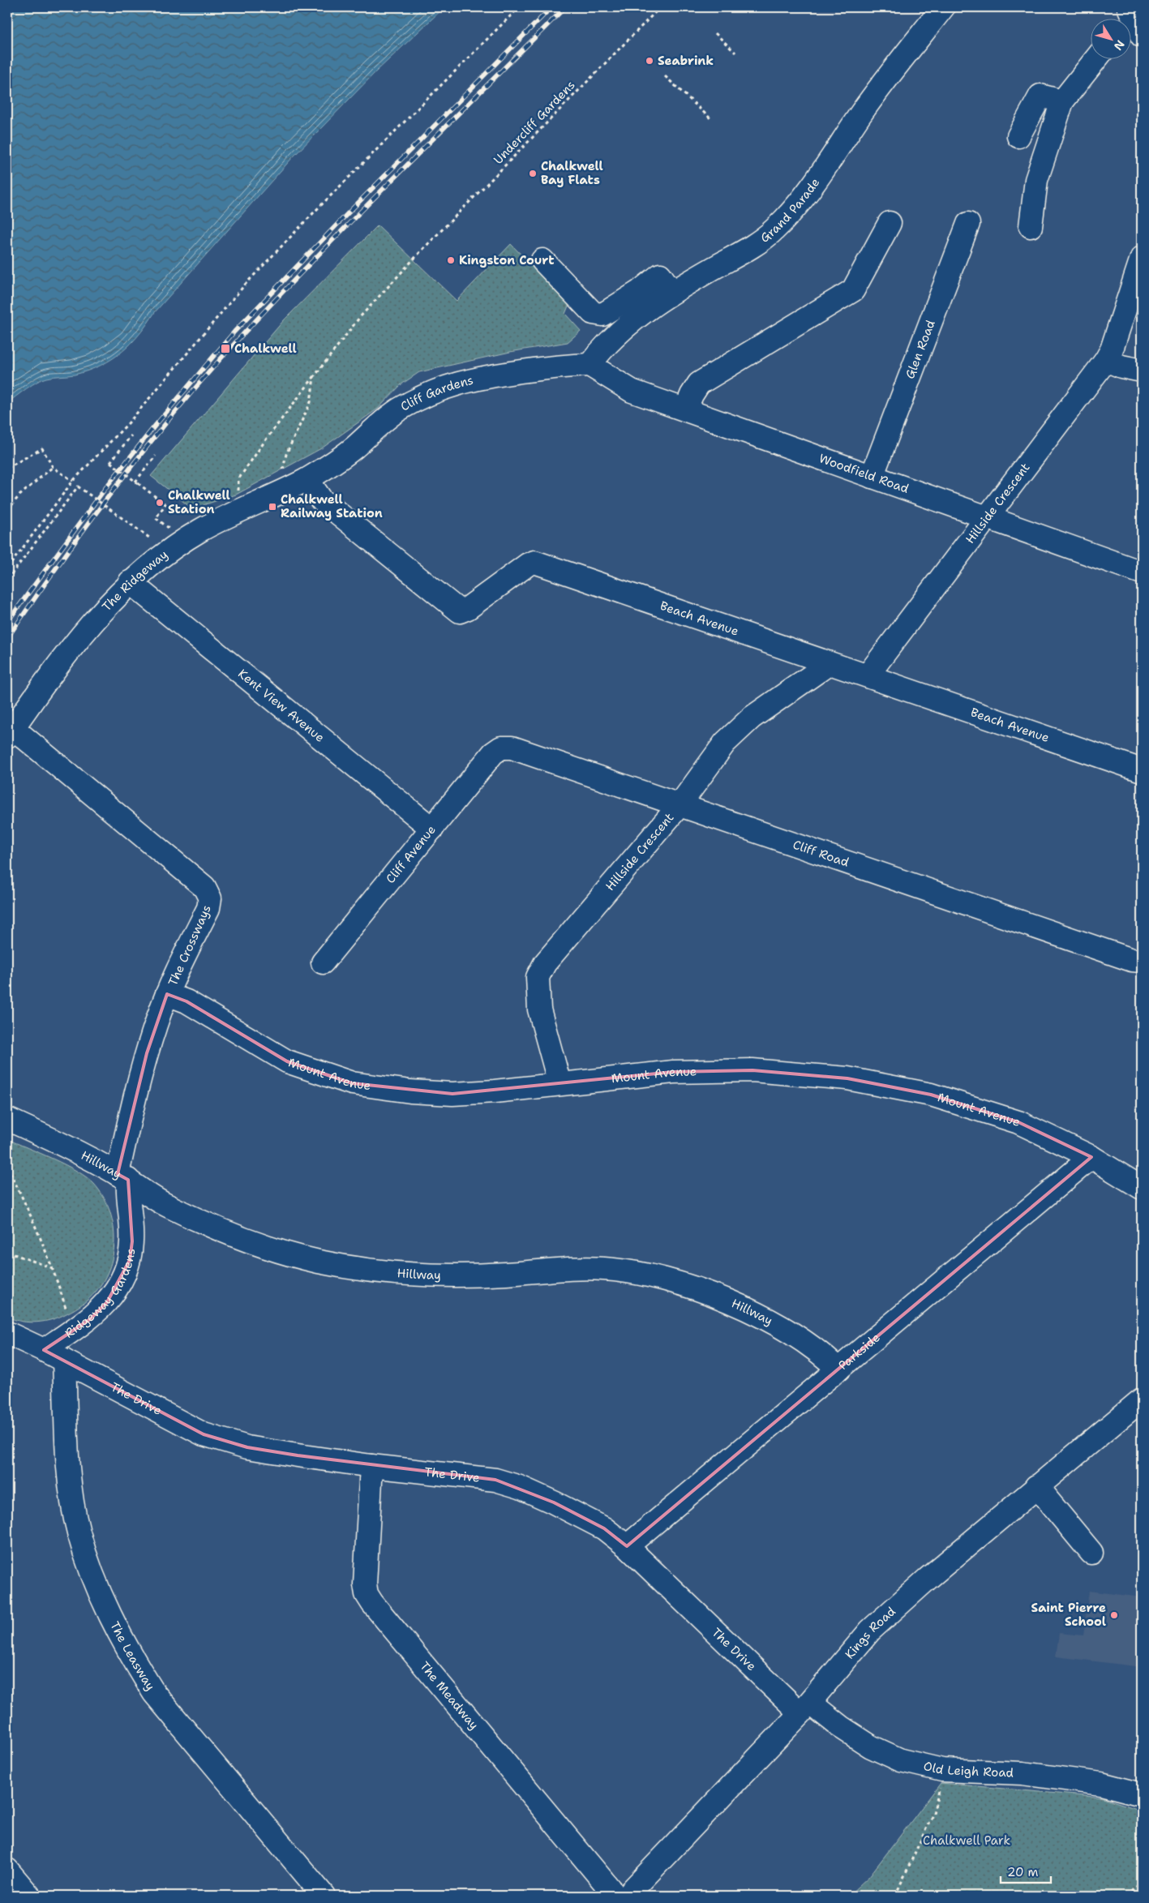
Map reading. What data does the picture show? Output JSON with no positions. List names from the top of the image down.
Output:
{
  "streets": {
    "street": [
      "Grand Parade",
      "Glen Road",
      "Cliff Gardens",
      "Woodfield Road",
      "Hillside Crescent",
      "The Ridgeway",
      "Beach Avenue",
      "Kent View Avenue",
      "Cliff Road",
      "Cliff Avenue",
      "The Crossways",
      "Mount Avenue",
      "Hillway",
      "Ridgeway Gardens",
      "Parkside",
      "The Drive",
      "Kings Road",
      "The Leasway",
      "The Meadway",
      "Old Leigh Road"
    ],
    "path": ["Undercliff Gardens"]
  },
  "crossings": [
    ["Grand Parade", "Cliff Gardens"],
    ["Grand Parade", "Woodfield Road"],
    ["Glen Road", "Woodfield Road"],
    ["Cliff Gardens", "Woodfield Road"],
    ["Cliff Gardens", "The Ridgeway"],
    ["Cliff Gardens", "Beach Avenue"],
    ["Woodfield Road", "Hillside Crescent"],
    ["Hillside Crescent", "Beach Avenue"],
    ["Hillside Crescent", "Cliff Road"],
    ["Hillside Crescent", "Mount Avenue"],
    ["The Ridgeway", "Beach Avenue"],
    ["The Ridgeway", "Kent View Avenue"],
    ["The Ridgeway", "The Crossways"],
    ["Kent View Avenue", "Cliff Avenue"],
    ["Cliff Road", "Cliff Avenue"],
    ["The Crossways", "Mount Avenue"],
    ["The Crossways", "Hillway"],
    ["The Crossways", "Ridgeway Gardens"],
    ["Mount Avenue", "Parkside"],
    ["Hillway", "Ridgeway Gardens"],
    ["Hillway", "Parkside"],
    ["Ridgeway Gardens", "The Drive"],
    ["Parkside", "The Drive"],
    ["The Drive", "Kings Road"],
    ["The Drive", "The Leasway"],
    ["The Drive", "The Meadway"],
    ["The Drive", "Old Leigh Road"],
    ["Kings Road", "Old Leigh Road"]
  ],
  "parks": ["Chalkwell Park"],
  "places": {
    "other": [
      "Seabrink",
      "Chalkwell Bay Flats",
      "Kingston Court",
      "Chalkwell Station",
      "Saint Pierre School"
    ],
    "transit": ["Chalkwell", "Chalkwell Railway Station"]
  },
  "scale_bar": "20 m",
  "north": "bottom right"
}
